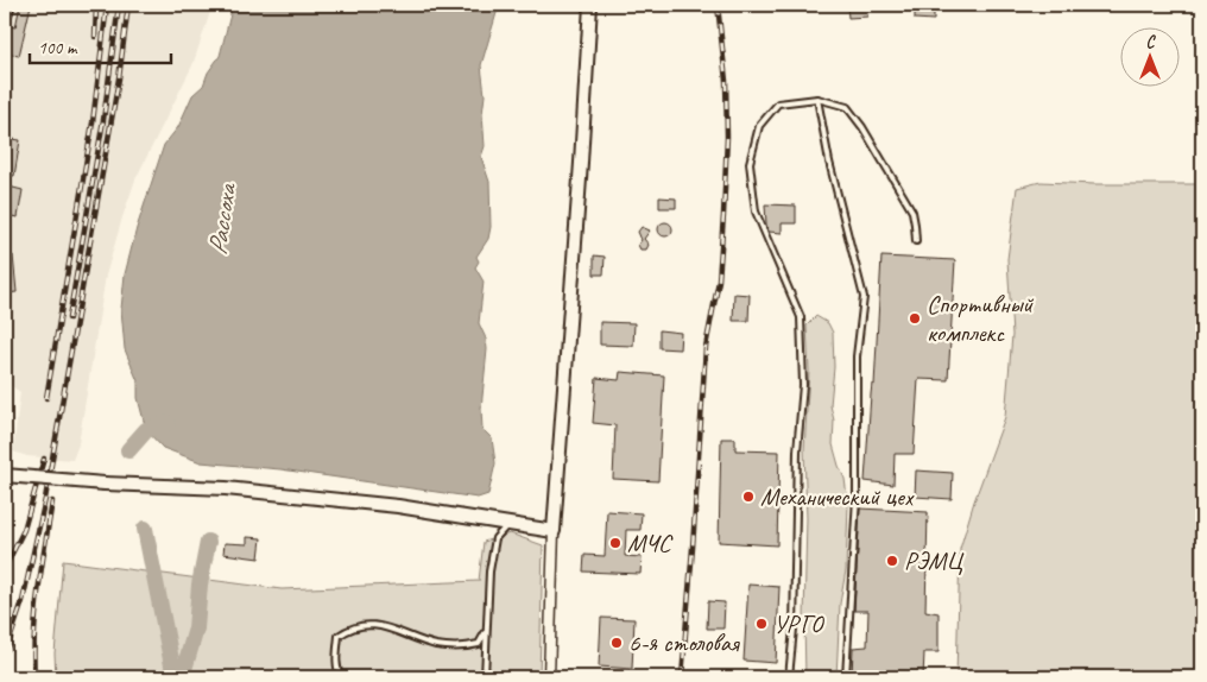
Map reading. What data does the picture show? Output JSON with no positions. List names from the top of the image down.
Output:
{
  "water": ["Рассоха"],
  "places": [
    "Спортивный комплекс",
    "Механический цех",
    "МЧС",
    "РЭМЦ",
    "УРГО",
    "6-я столовая"
  ],
  "scale_bar": "100 m",
  "north": "top"
}
